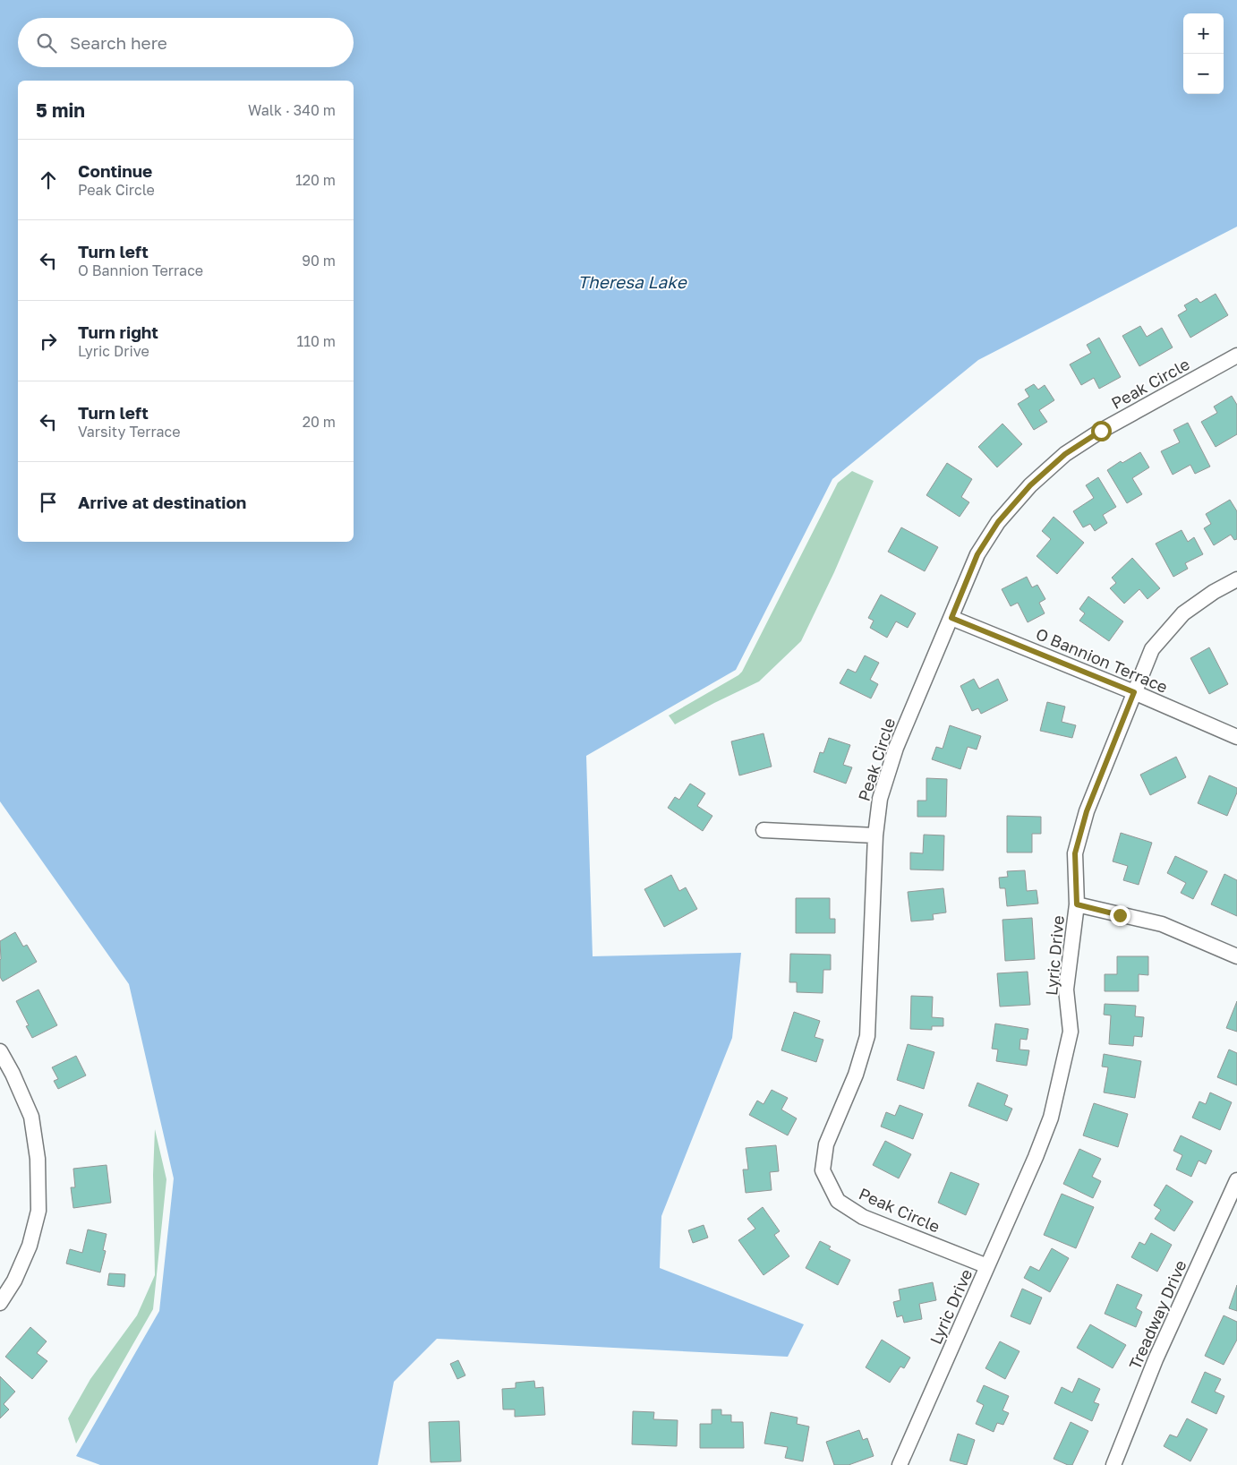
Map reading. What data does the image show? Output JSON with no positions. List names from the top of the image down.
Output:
{
  "streets": {
    "street": [
      "Peak Circle",
      "O Bannion Terrace",
      "Lyric Drive",
      "Treadway Drive"
    ]
  },
  "crossings": [
    ["Peak Circle", "O Bannion Terrace"],
    ["Peak Circle", "Lyric Drive"],
    ["O Bannion Terrace", "Lyric Drive"]
  ],
  "water": ["Theresa Lake"],
  "page": {
    "map_buttons": ["+", "−"],
    "search": "Search here",
    "heading": ["5 min", "Walk · 340 m"],
    "list": [
      ["Continue", "Peak Circle", "120 m"],
      ["Turn left", "O Bannion Terrace", "90 m"],
      ["Turn right", "Lyric Drive", "110 m"],
      ["Turn left", "Varsity Terrace", "20 m"],
      "Arrive at destination"
    ]
  }
}
